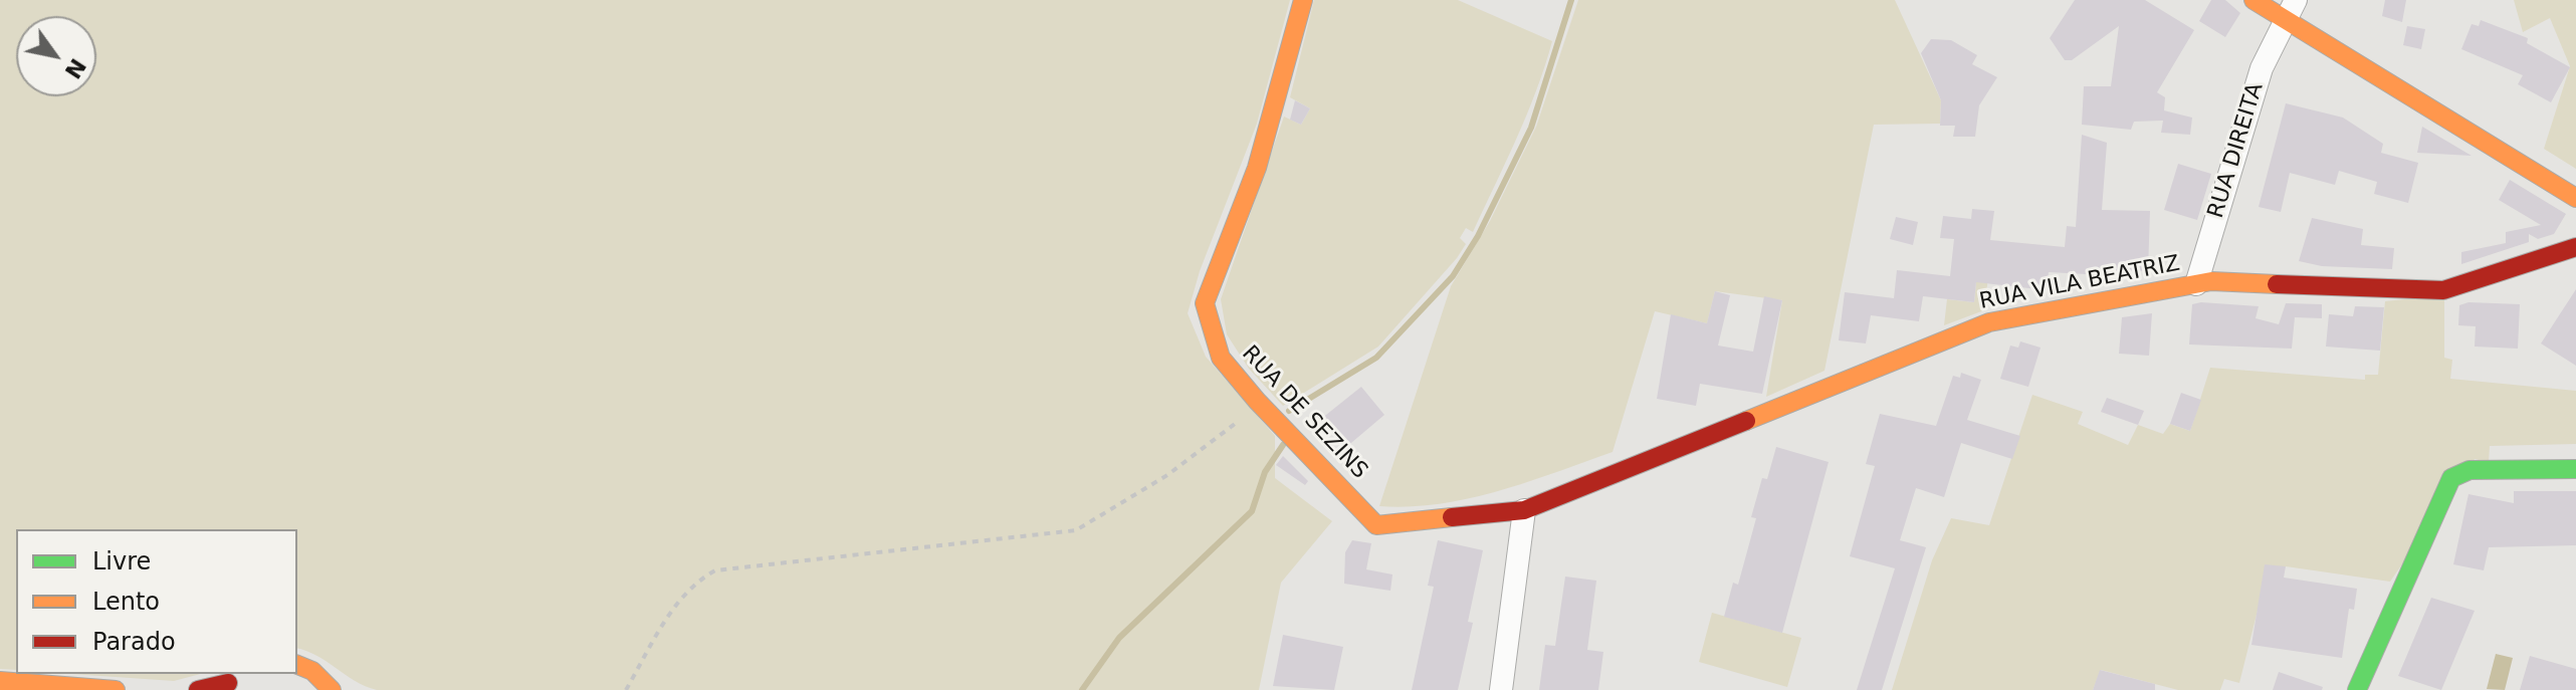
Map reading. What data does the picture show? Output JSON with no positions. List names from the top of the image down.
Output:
{
  "streets": {
    "street": ["RUA DIREITA", "RUA VILA BEATRIZ", "RUA DE SEZINS"]
  },
  "crossings": [
    ["RUA DIREITA", "RUA VILA BEATRIZ"],
    ["RUA VILA BEATRIZ", "RUA DE SEZINS"]
  ],
  "legend": ["Livre", "Lento", "Parado"],
  "north": "bottom right"
}
